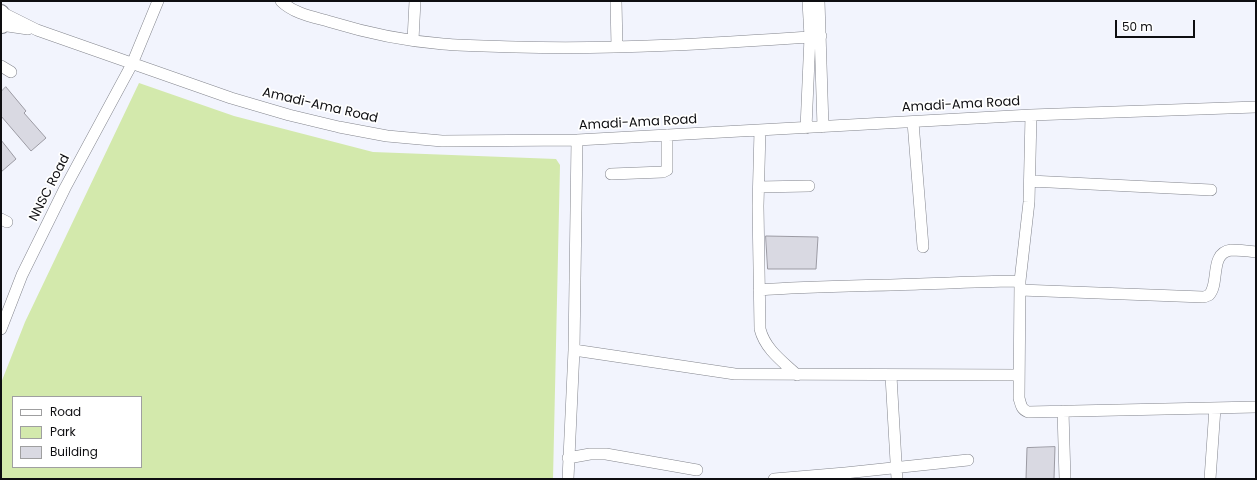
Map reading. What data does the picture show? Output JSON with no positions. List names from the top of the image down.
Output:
{
  "streets": {
    "street": ["Amadi-Ama Road", "NNSC Road"]
  },
  "crossings": [
    ["Amadi-Ama Road", "NNSC Road"]
  ],
  "legend": ["Road", "Park", "Building"],
  "scale_bar": "50 m"
}
